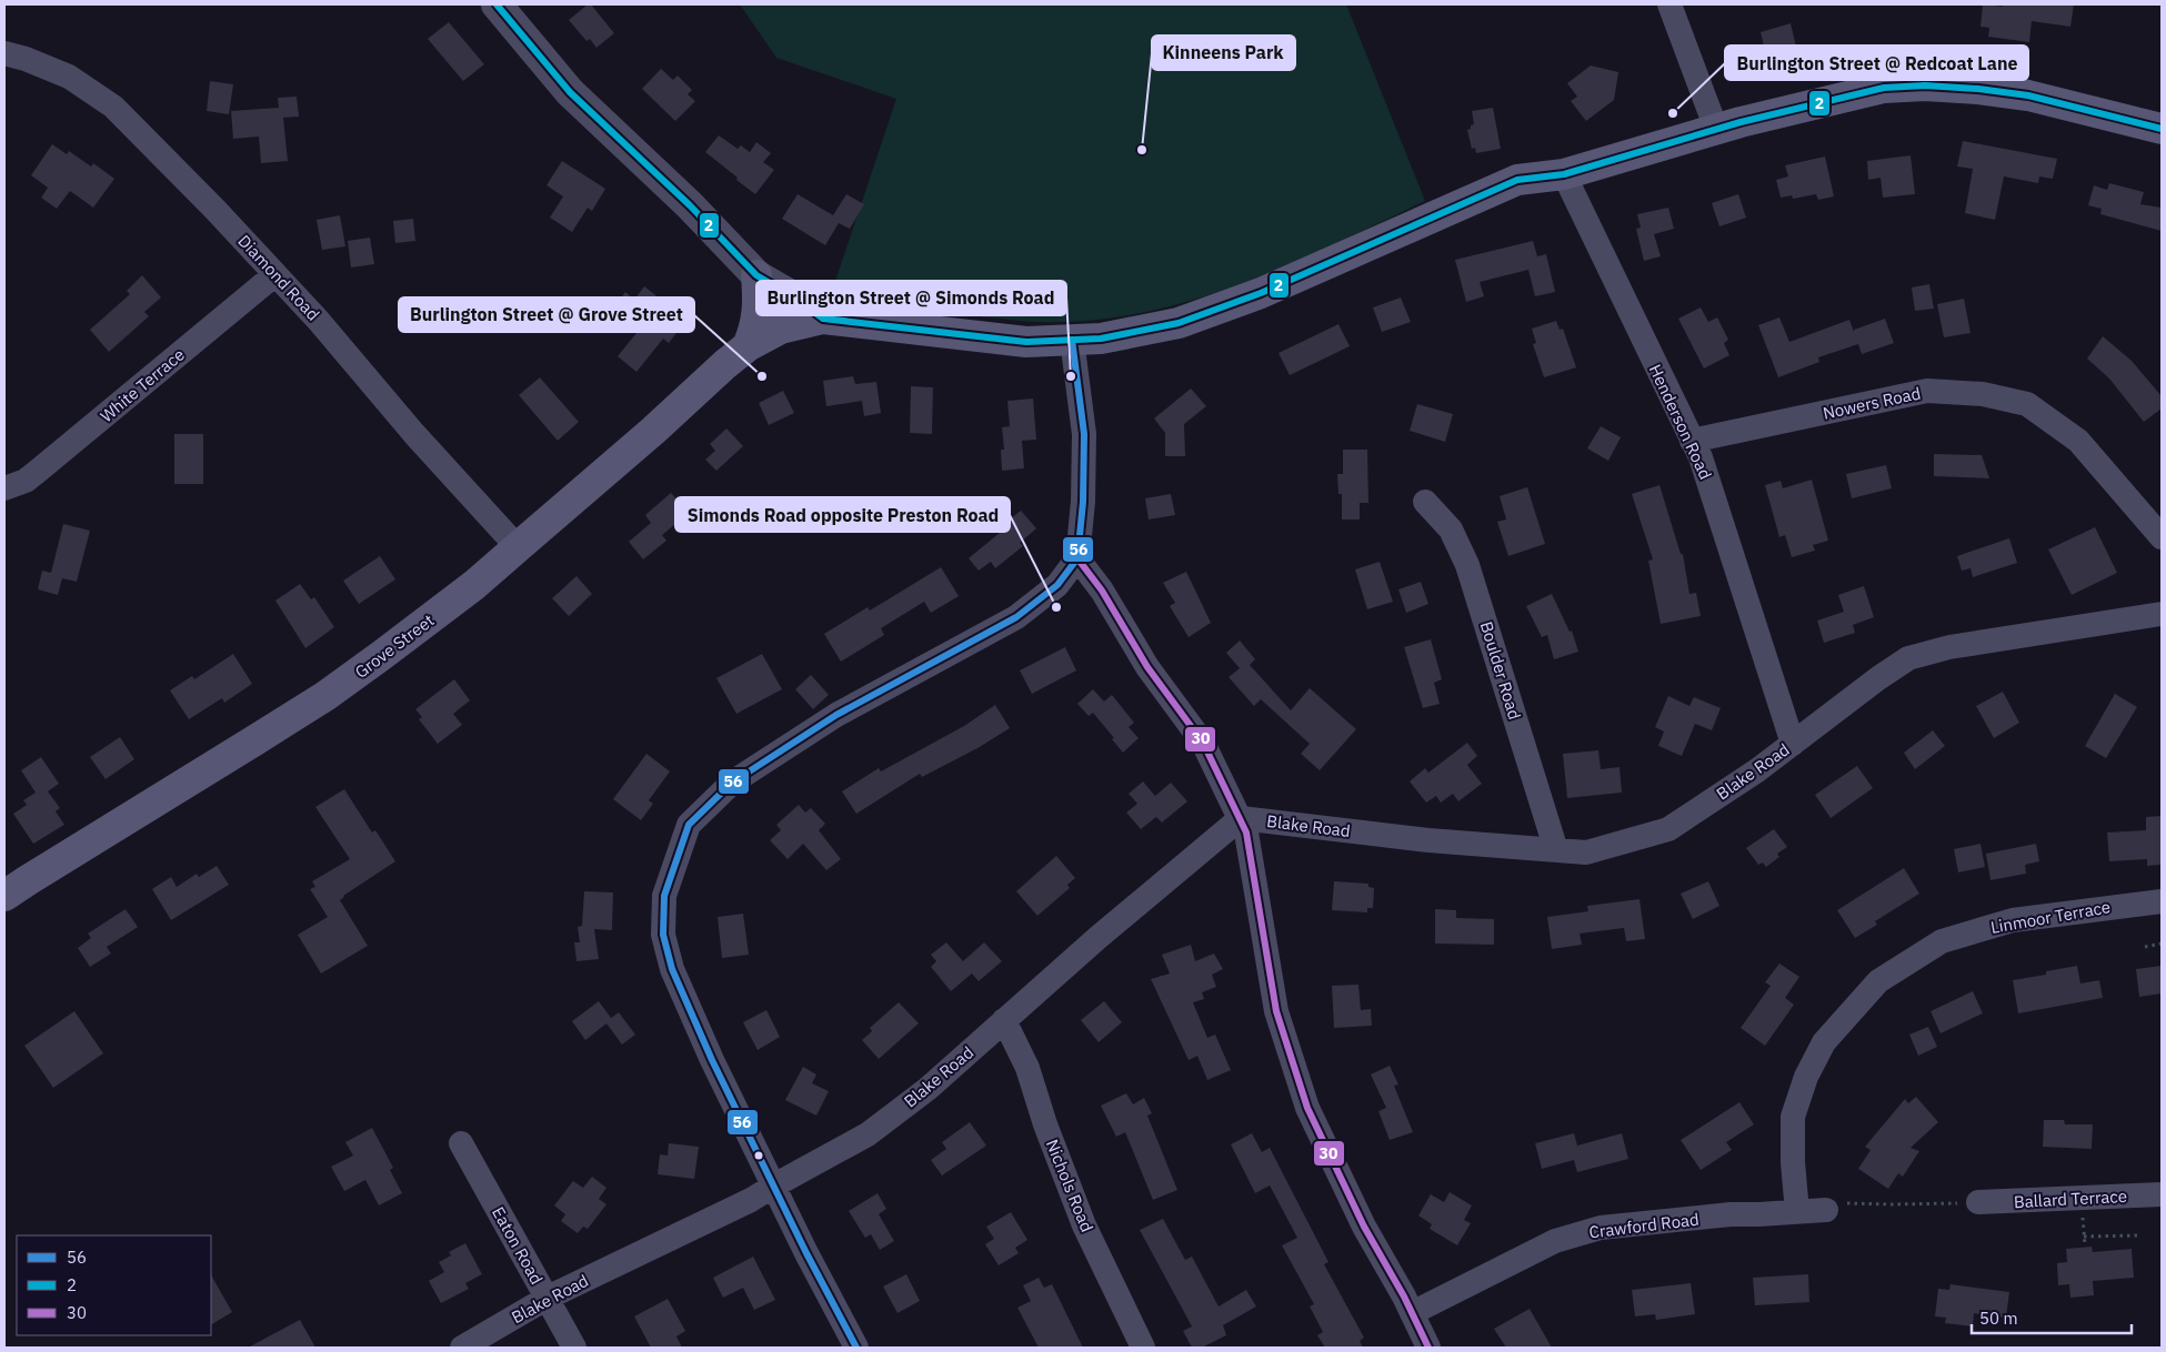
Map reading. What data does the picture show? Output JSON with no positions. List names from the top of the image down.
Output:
{
  "streets": {
    "main road": ["Grove Street"],
    "street": [
      "Diamond Road",
      "White Terrace",
      "Nowers Road",
      "Henderson Road",
      "Boulder Road",
      "Blake Road",
      "Linmoor Terrace",
      "Nichols Road",
      "Ballard Terrace",
      "Crawford Road",
      "Eaton Road"
    ]
  },
  "crossings": [
    ["Diamond Road", "White Terrace"],
    ["Diamond Road", "Grove Street"],
    ["Nowers Road", "Henderson Road"],
    ["Henderson Road", "Grove Street"],
    ["Henderson Road", "Blake Road"],
    ["Boulder Road", "Blake Road"],
    ["Blake Road", "Nichols Road"],
    ["Blake Road", "Eaton Road"],
    ["Linmoor Terrace", "Crawford Road"]
  ],
  "places": [
    "Burlington Street @ Redcoat Lane",
    "Kinneens Park",
    "Burlington Street @ Grove Street",
    "Burlington Street @ Simonds Road",
    "Simonds Road opposite Preston Road"
  ],
  "lines": ["transit line 2", "transit line 56", "transit line 30"],
  "legend": ["56", "2", "30"],
  "scale_bar": "50 m"
}
